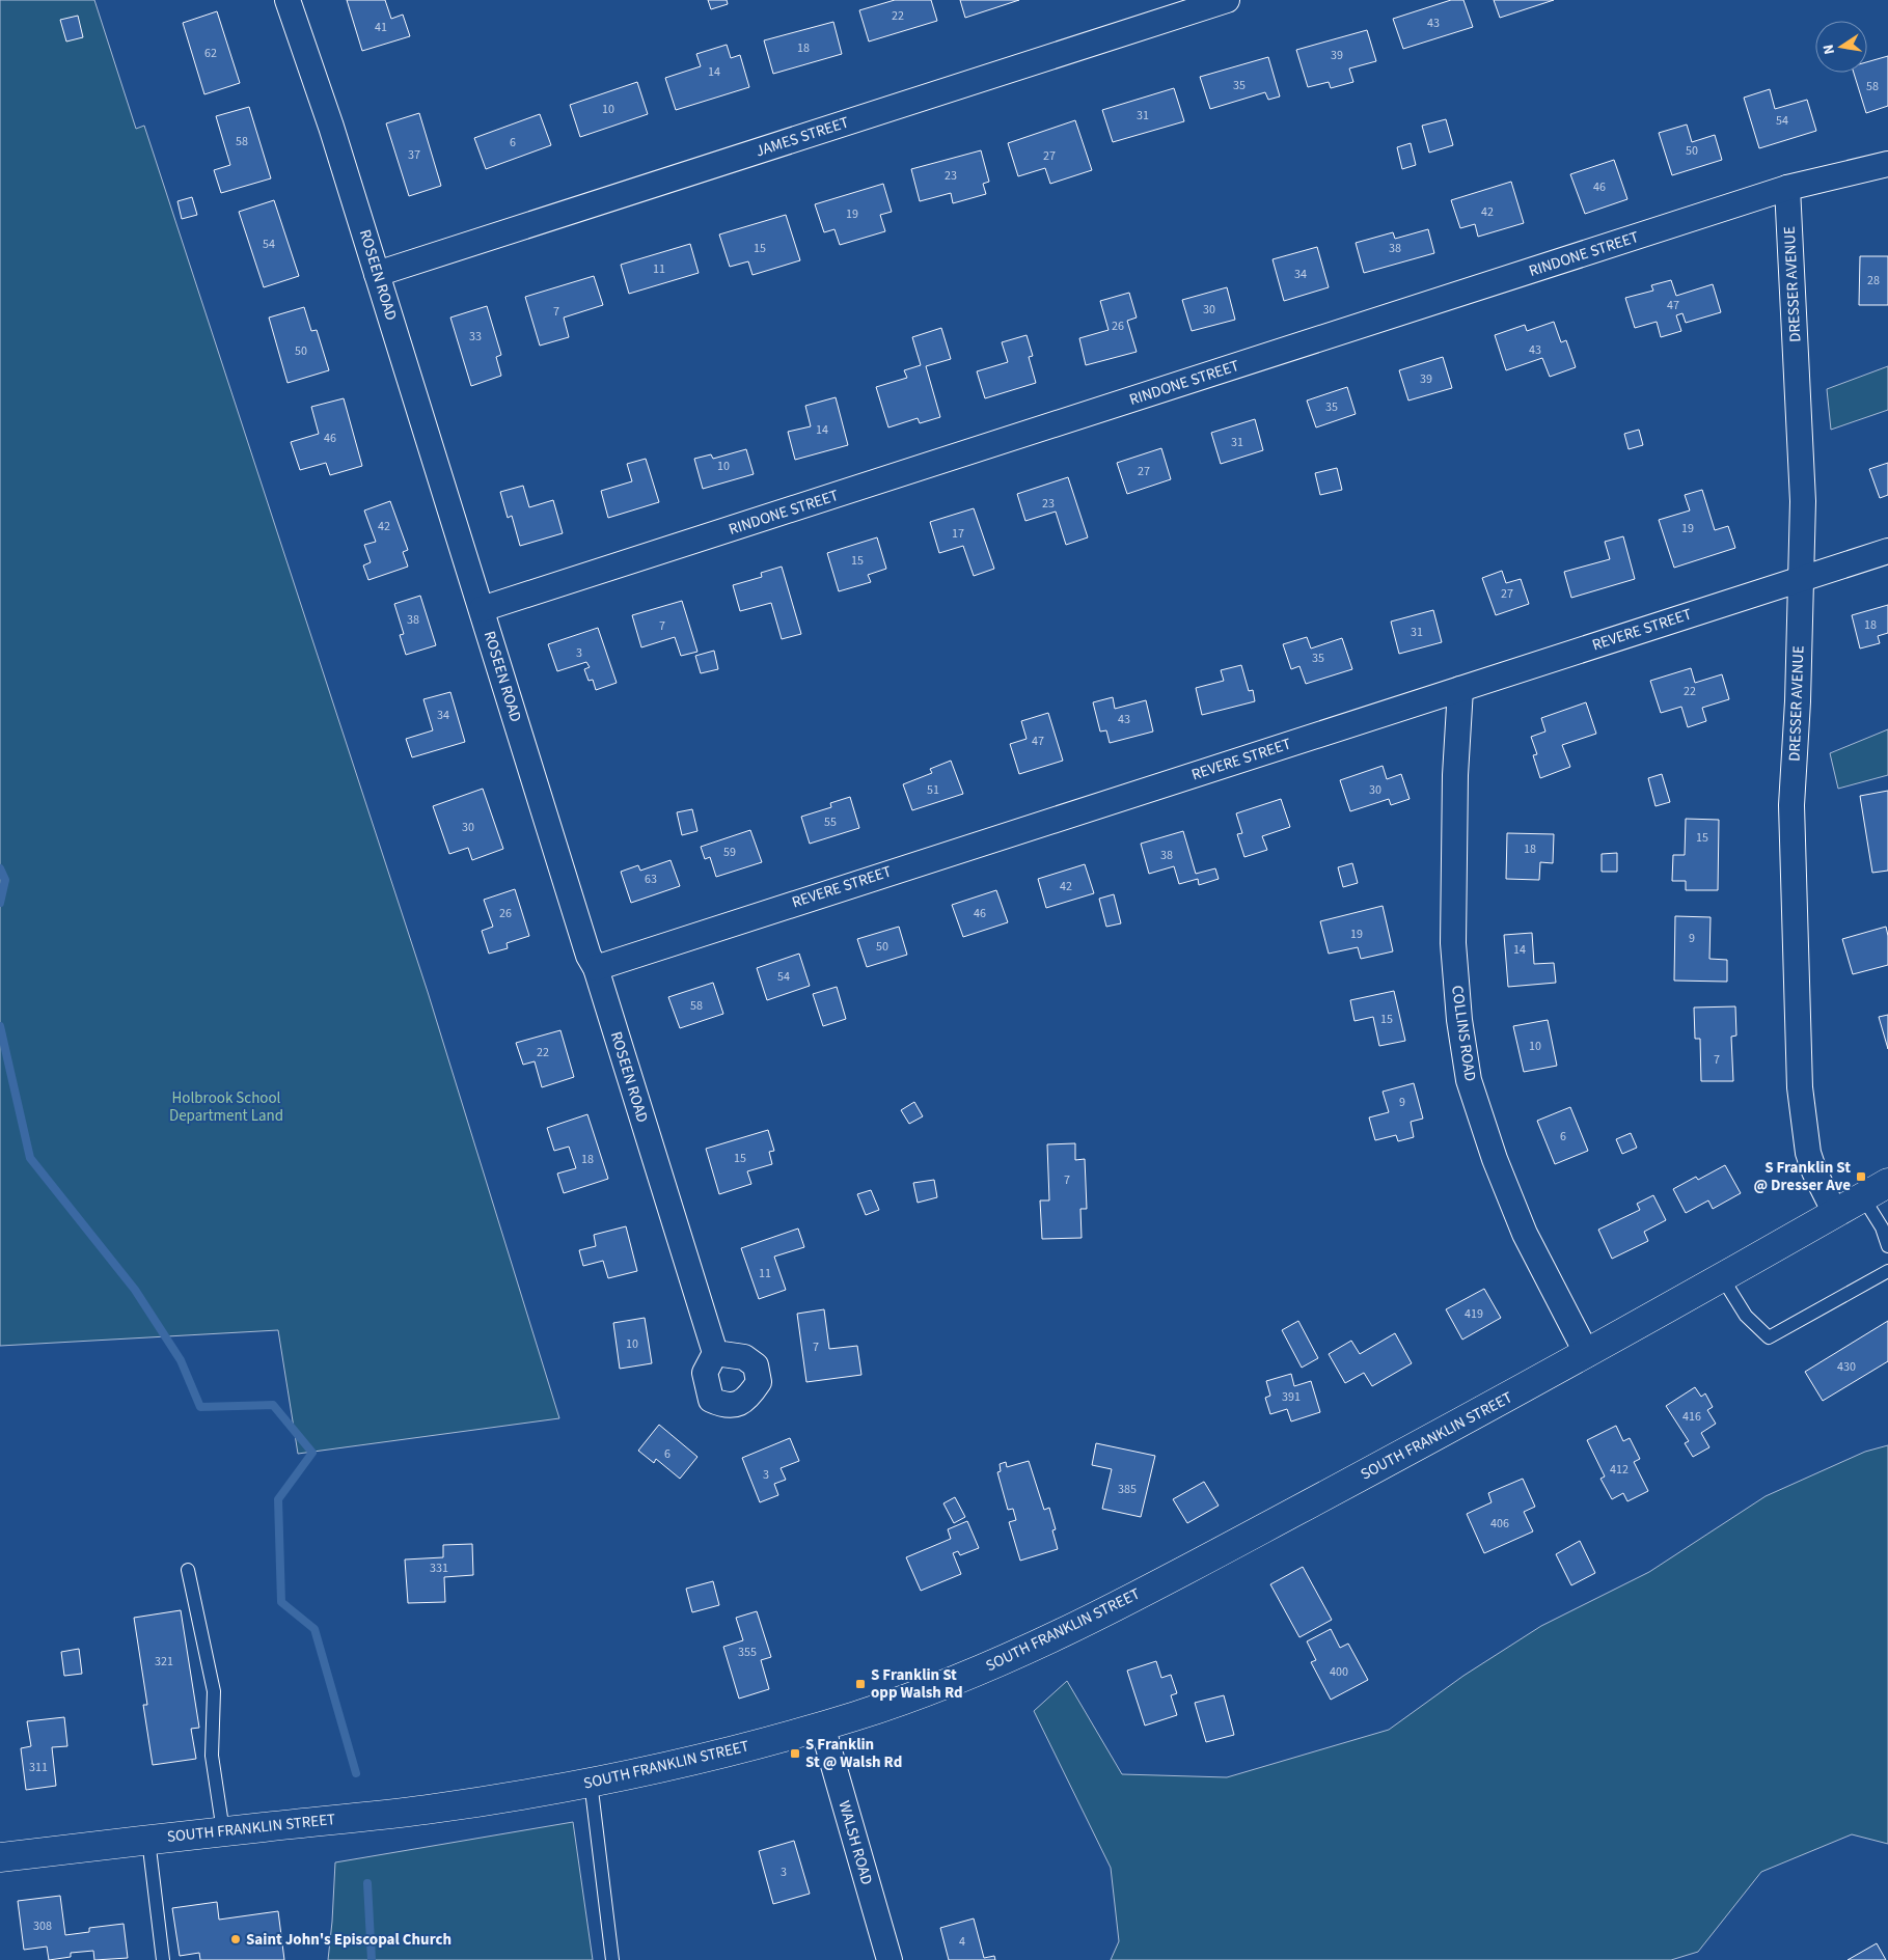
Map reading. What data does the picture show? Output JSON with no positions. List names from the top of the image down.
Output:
{
  "streets": {
    "main road": ["SOUTH FRANKLIN STREET"],
    "street": [
      "JAMES STREET",
      "RINDONE STREET",
      "ROSEEN ROAD",
      "DRESSER AVENUE",
      "REVERE STREET",
      "COLLINS ROAD",
      "WALSH ROAD"
    ]
  },
  "crossings": [
    ["JAMES STREET", "ROSEEN ROAD"],
    ["RINDONE STREET", "ROSEEN ROAD"],
    ["RINDONE STREET", "DRESSER AVENUE"],
    ["ROSEEN ROAD", "REVERE STREET"],
    ["DRESSER AVENUE", "REVERE STREET"],
    ["DRESSER AVENUE", "SOUTH FRANKLIN STREET"],
    ["REVERE STREET", "COLLINS ROAD"],
    ["COLLINS ROAD", "SOUTH FRANKLIN STREET"],
    ["SOUTH FRANKLIN STREET", "WALSH ROAD"]
  ],
  "parks": ["Holbrook School Department Land"],
  "places": {
    "transit": ["S Franklin St @ Dresser Ave", "S Franklin St opp Walsh Rd", "S Franklin St @ Walsh Rd"],
    "other": ["Saint John's Episcopal Church"]
  },
  "house_numbers": [
    "22",
    "43",
    "41",
    "18",
    "62",
    "39",
    "14",
    "35",
    "58",
    "10",
    "31",
    "54",
    "58",
    "6",
    "50",
    "37",
    "27",
    "23",
    "46",
    "42",
    "19",
    "54",
    "15",
    "38",
    "11",
    "34",
    "28",
    "47",
    "30",
    "7",
    "26",
    "33",
    "43",
    "50",
    "39",
    "35",
    "14",
    "46",
    "31",
    "10",
    "27",
    "23",
    "42",
    "19",
    "17",
    "15",
    "27",
    "38",
    "18",
    "7",
    "31",
    "3",
    "35",
    "22",
    "34",
    "43",
    "47",
    "51",
    "30",
    "55",
    "30",
    "15",
    "18",
    "59",
    "38",
    "63",
    "42",
    "26",
    "46",
    "19",
    "9",
    "50",
    "14",
    "54",
    "58",
    "15",
    "10",
    "22",
    "7",
    "9",
    "6",
    "15",
    "18",
    "7",
    "11",
    "419",
    "10",
    "7",
    "430",
    "391",
    "416",
    "6",
    "412",
    "3",
    "385",
    "406",
    "331",
    "355",
    "321",
    "400",
    "311",
    "3",
    "308",
    "4"
  ],
  "north": "left"
}
